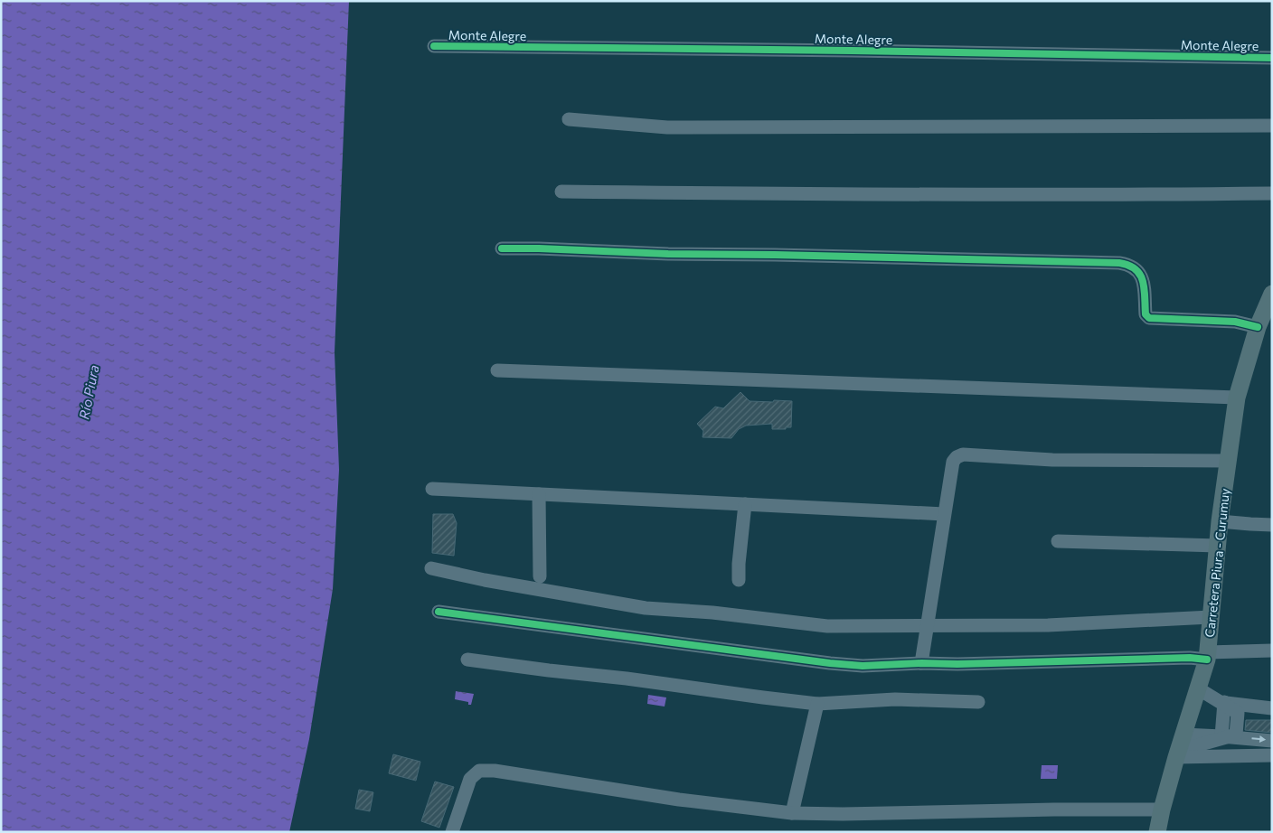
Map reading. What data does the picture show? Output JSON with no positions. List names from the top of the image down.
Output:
{
  "streets": {
    "main road": ["Carretera Piura - Curumuy"],
    "street": ["Monte Alegre"]
  },
  "water": ["Río Piura"]
}
